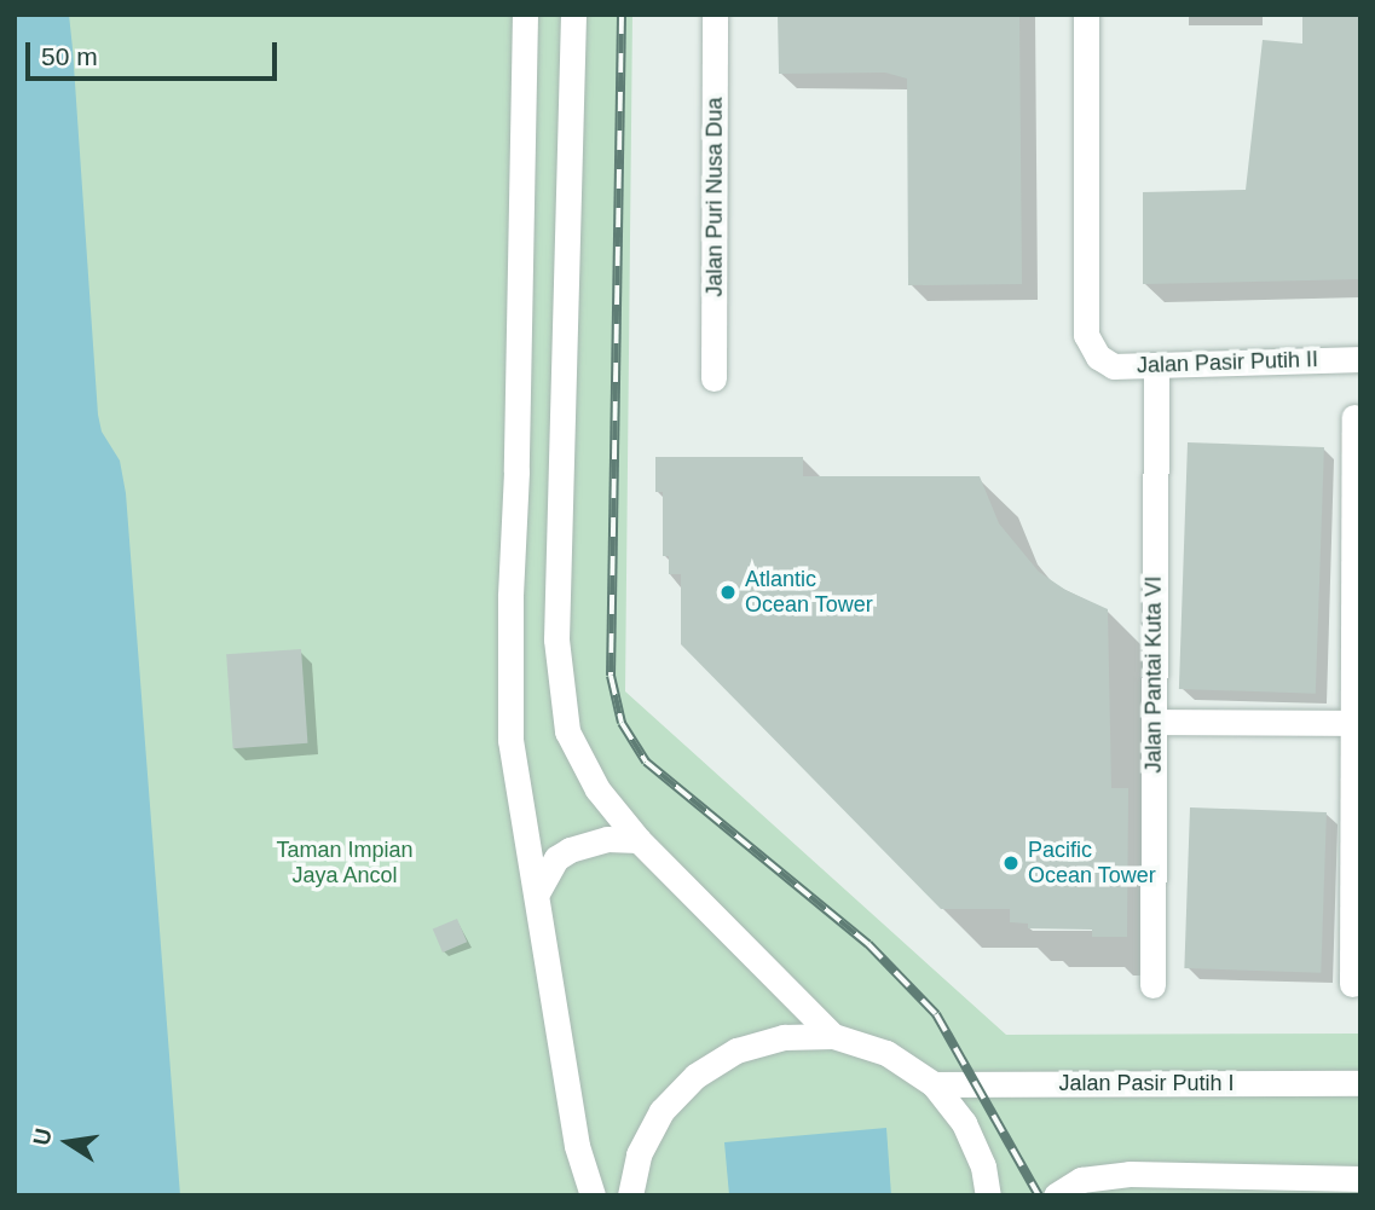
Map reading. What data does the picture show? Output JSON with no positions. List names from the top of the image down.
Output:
{
  "streets": {
    "street": [
      "Jalan Puri Nusa Dua",
      "Jalan Pasir Putih II",
      "Jalan Pantai Kuta VI",
      "Jalan Pasir Putih I"
    ]
  },
  "crossings": [
    ["Jalan Pasir Putih II", "Jalan Pantai Kuta VI"]
  ],
  "parks": ["Taman Impian Jaya Ancol"],
  "places": ["Atlantic Ocean Tower", "Pacific Ocean Tower"],
  "scale_bar": "50 m",
  "north": "left"
}
